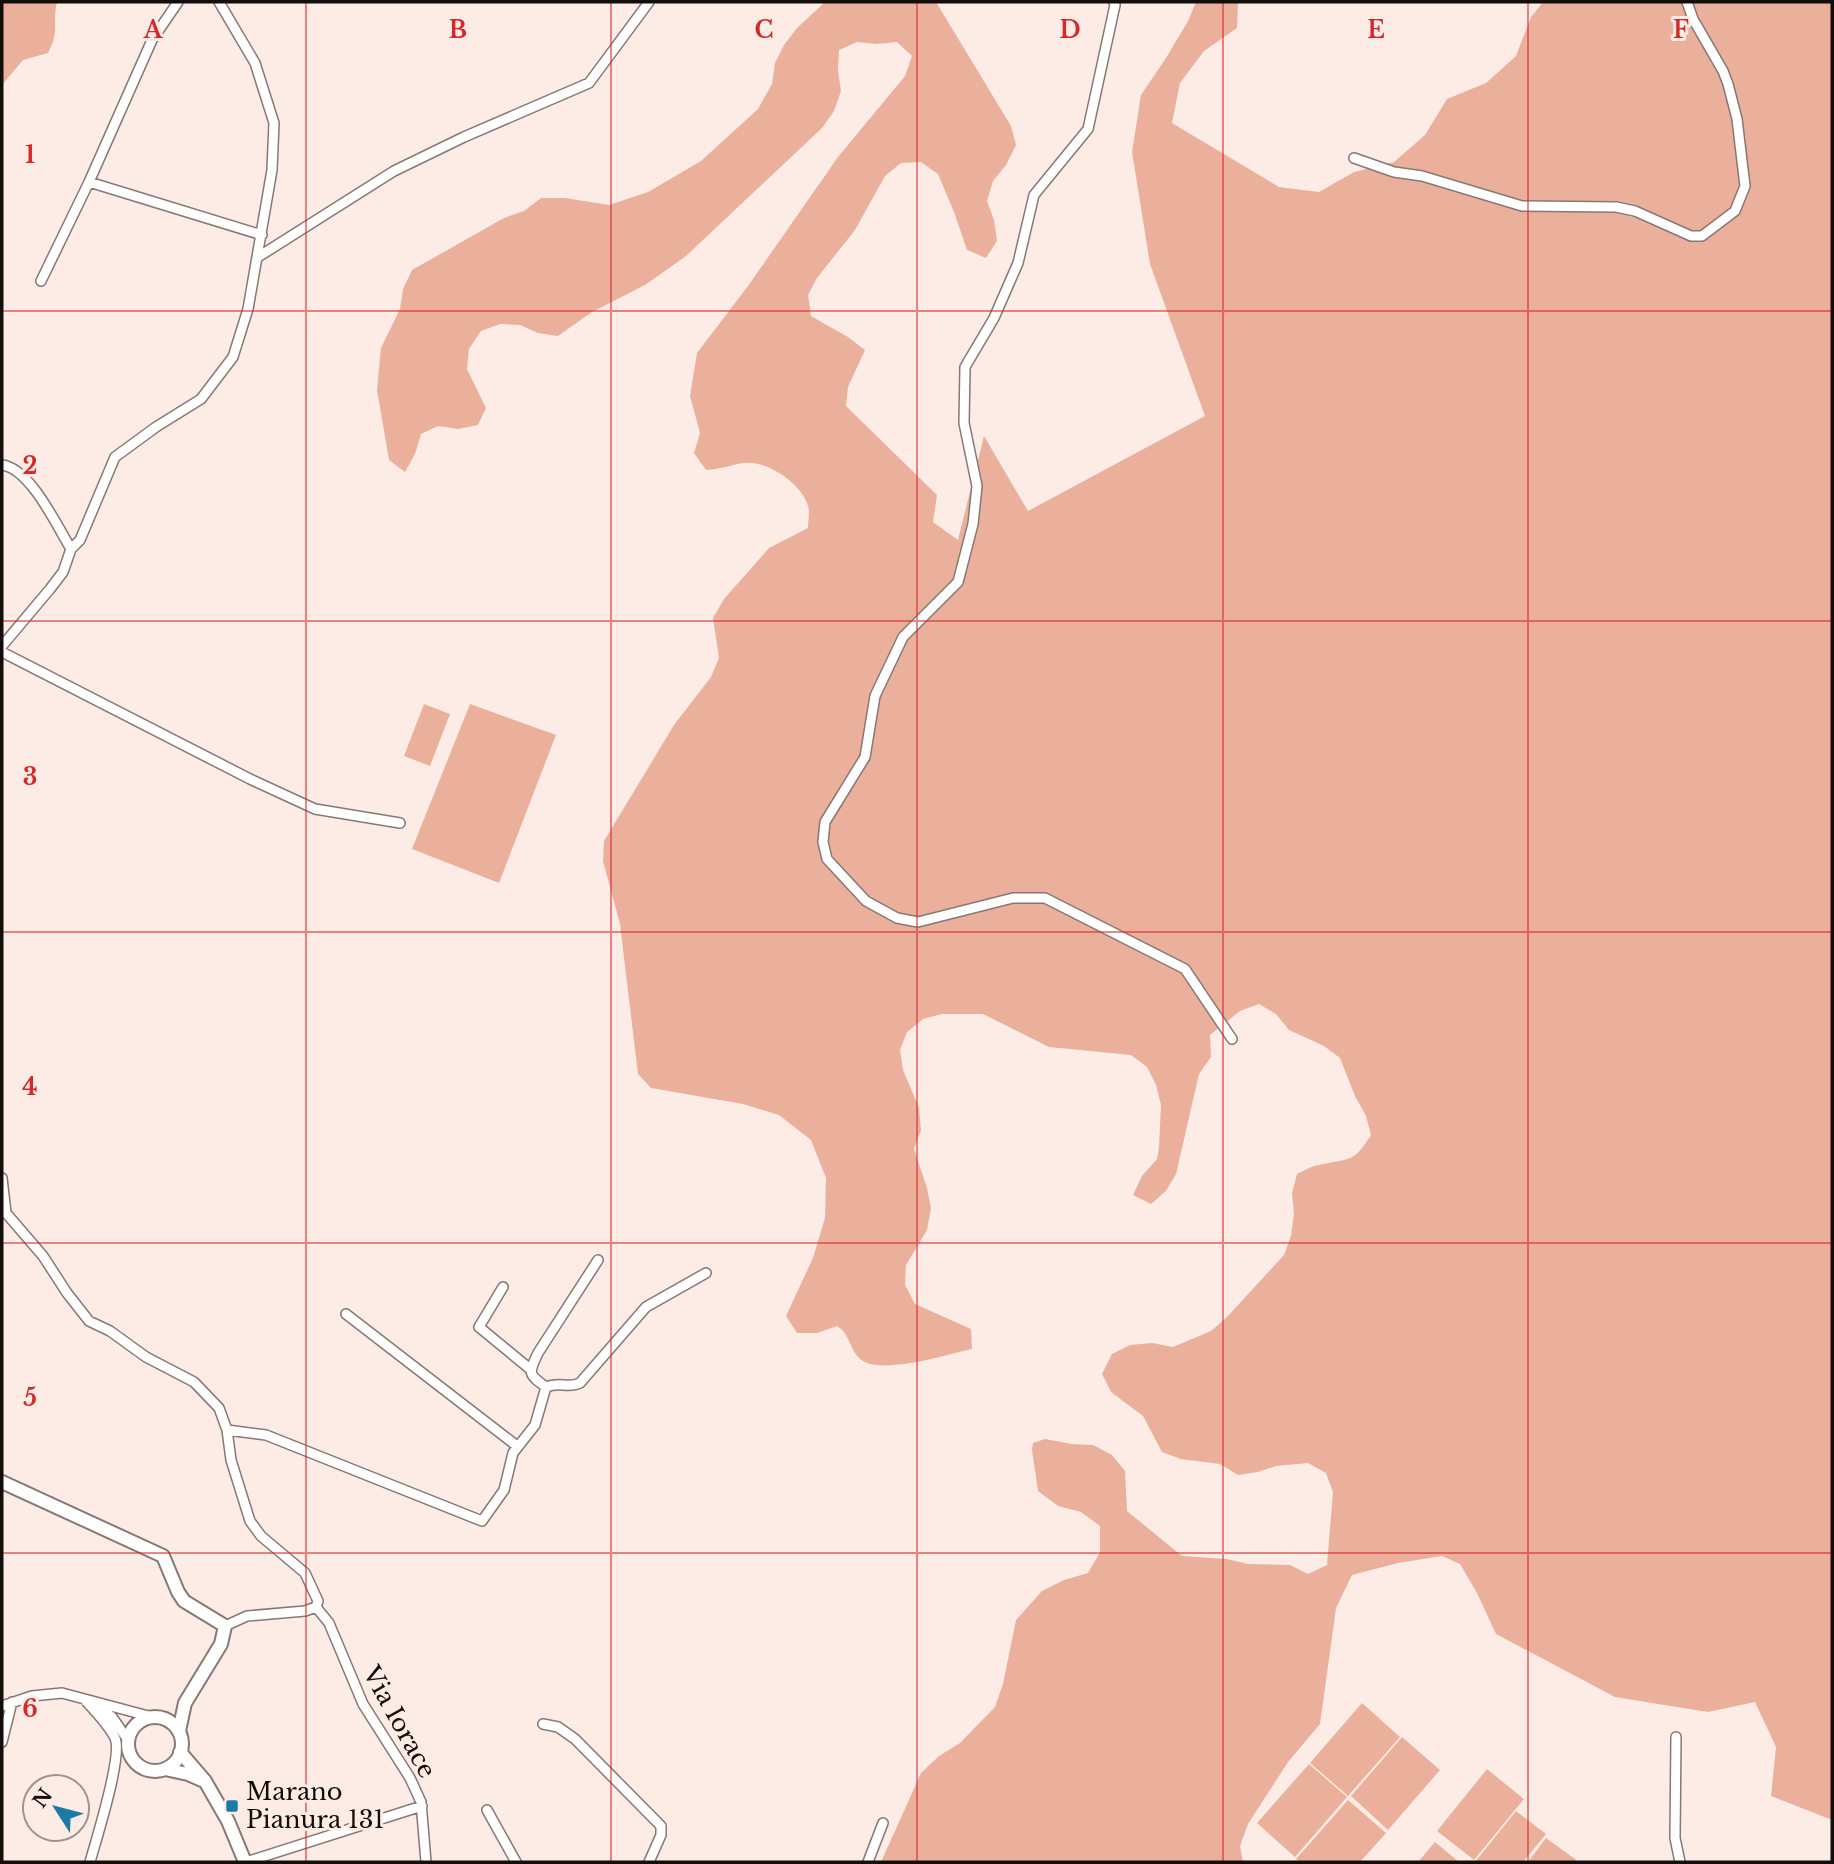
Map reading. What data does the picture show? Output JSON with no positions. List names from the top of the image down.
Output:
{
  "streets": {
    "street": ["Via Iorace"]
  },
  "places": {
    "transit": ["Marano Pianura 131"]
  },
  "north": "top left",
  "grid": {
    "columns": [
      "A",
      "B",
      "C",
      "D",
      "E",
      "F"
    ],
    "rows": [
      "1",
      "2",
      "3",
      "4",
      "5",
      "6"
    ]
  }
}
